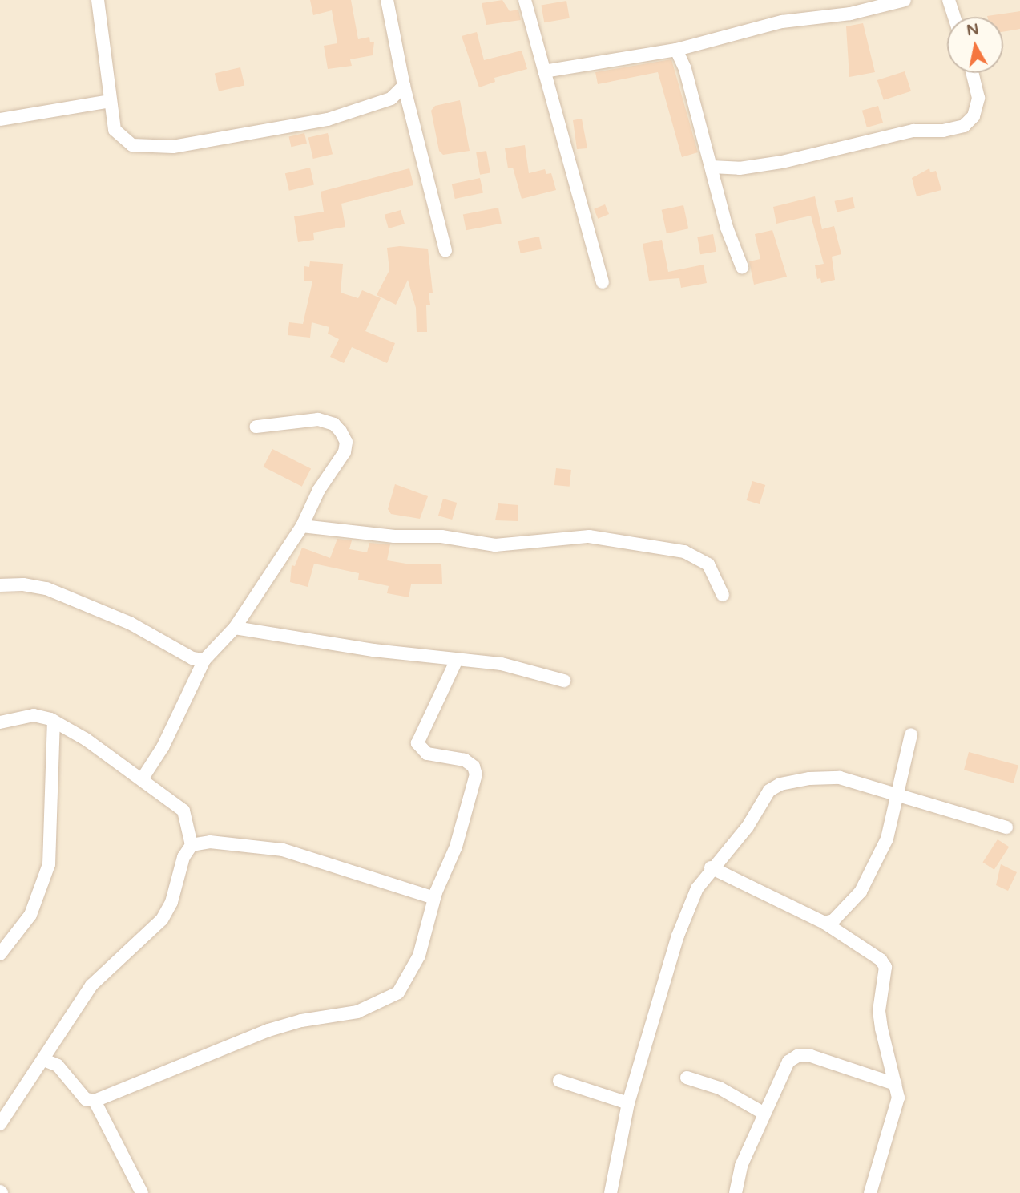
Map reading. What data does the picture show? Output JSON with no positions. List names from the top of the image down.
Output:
{
  "north": "top"
}
